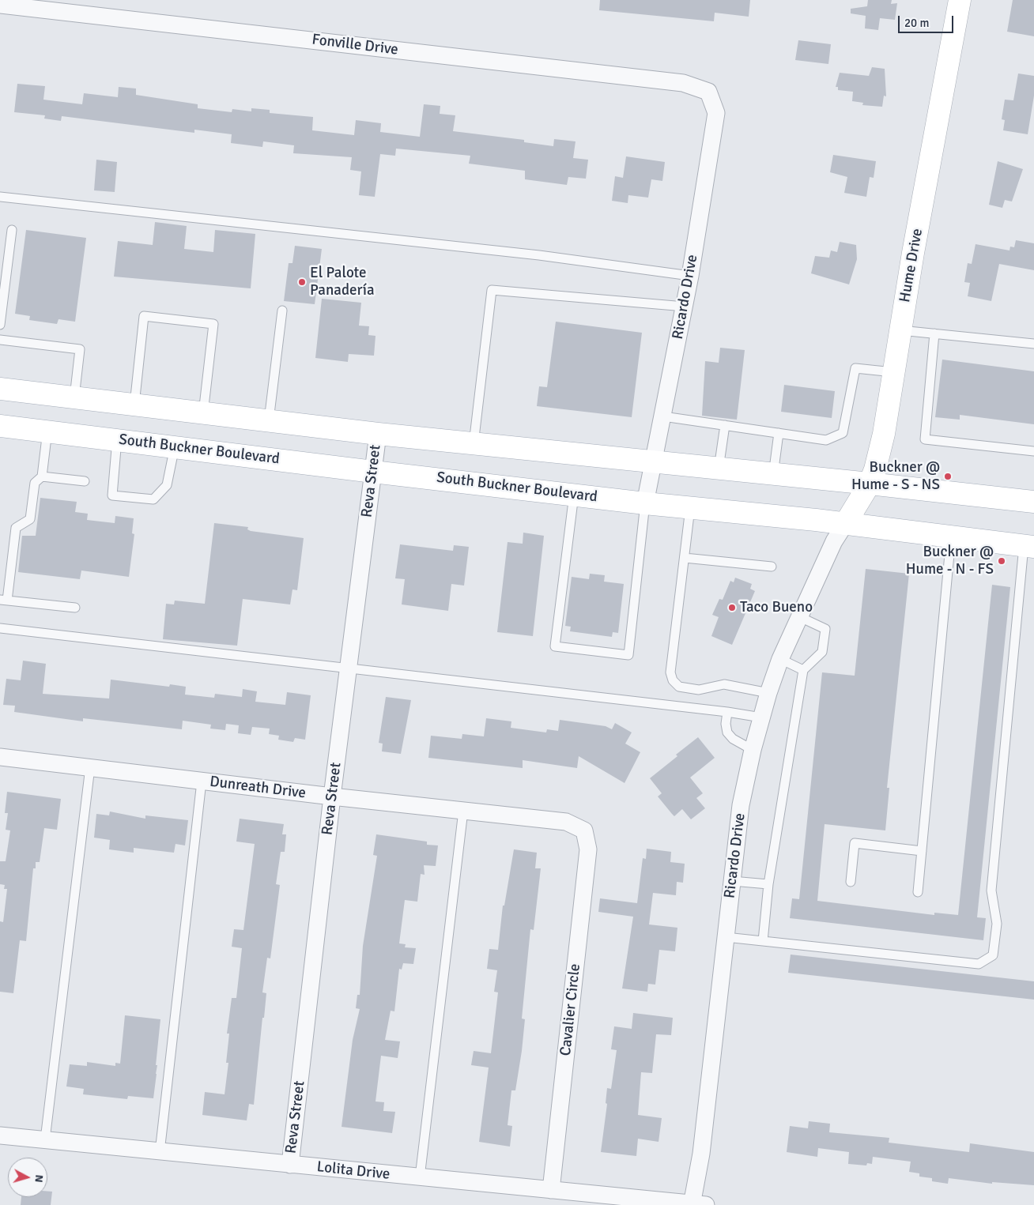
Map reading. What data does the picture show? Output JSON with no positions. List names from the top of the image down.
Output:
{
  "streets": {
    "main road": ["Hume Drive", "South Buckner Boulevard"],
    "street": [
      "Fonville Drive",
      "Ricardo Drive",
      "Reva Street",
      "Dunreath Drive",
      "Cavalier Circle",
      "Lolita Drive"
    ]
  },
  "crossings": [
    ["Fonville Drive", "Ricardo Drive"],
    ["Hume Drive", "Ricardo Drive"],
    ["Hume Drive", "South Buckner Boulevard"],
    ["Ricardo Drive", "South Buckner Boulevard"],
    ["Ricardo Drive", "Lolita Drive"],
    ["South Buckner Boulevard", "Reva Street"],
    ["Reva Street", "Dunreath Drive"],
    ["Reva Street", "Lolita Drive"],
    ["Dunreath Drive", "Cavalier Circle"],
    ["Cavalier Circle", "Lolita Drive"]
  ],
  "places": [
    "El Palote Panadería",
    "Buckner @ Hume - S - NS",
    "Buckner @ Hume - N - FS",
    "Taco Bueno"
  ],
  "scale_bar": "20 m",
  "north": "right"
}
